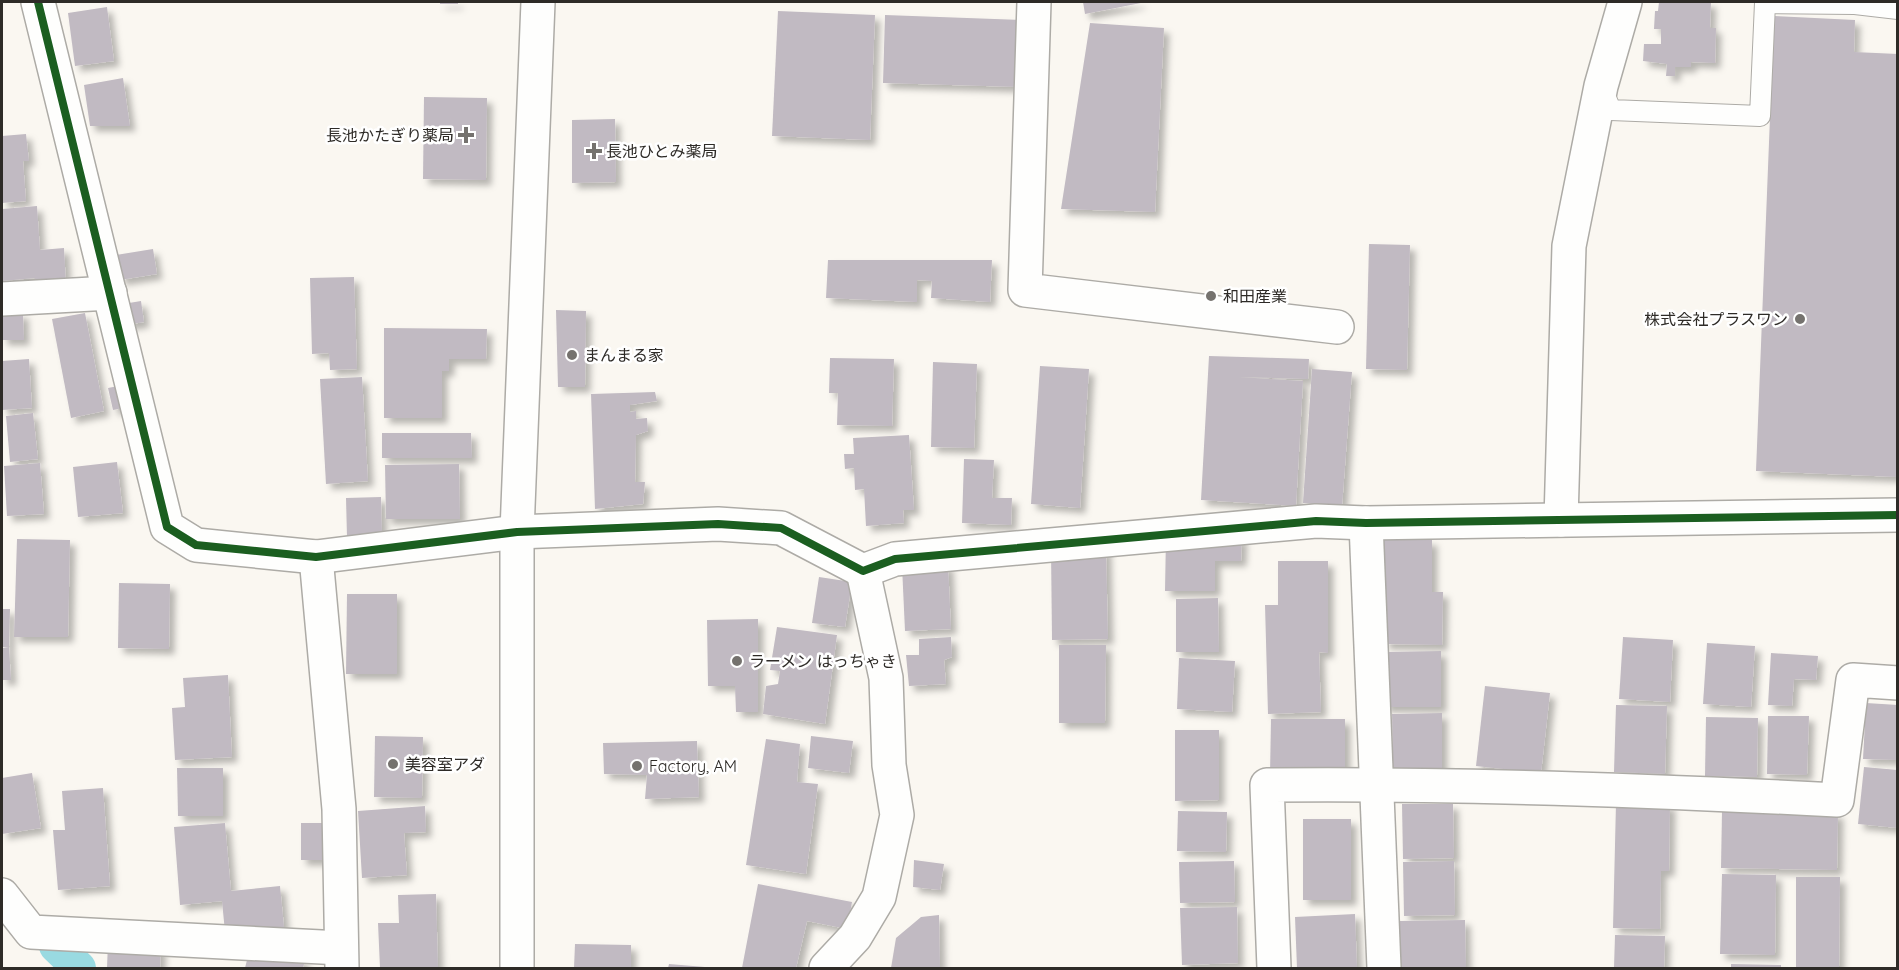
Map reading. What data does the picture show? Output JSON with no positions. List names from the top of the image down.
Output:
{
  "places": {
    "health": ["長池かたぎり薬局", "長池ひとみ薬局"],
    "other": [
      "和田産業",
      "株式会社プラスワン",
      "まんまる家",
      "ラーメン はっちゃき",
      "美容室アダ",
      "Factory, AM"
    ]
  }
}
